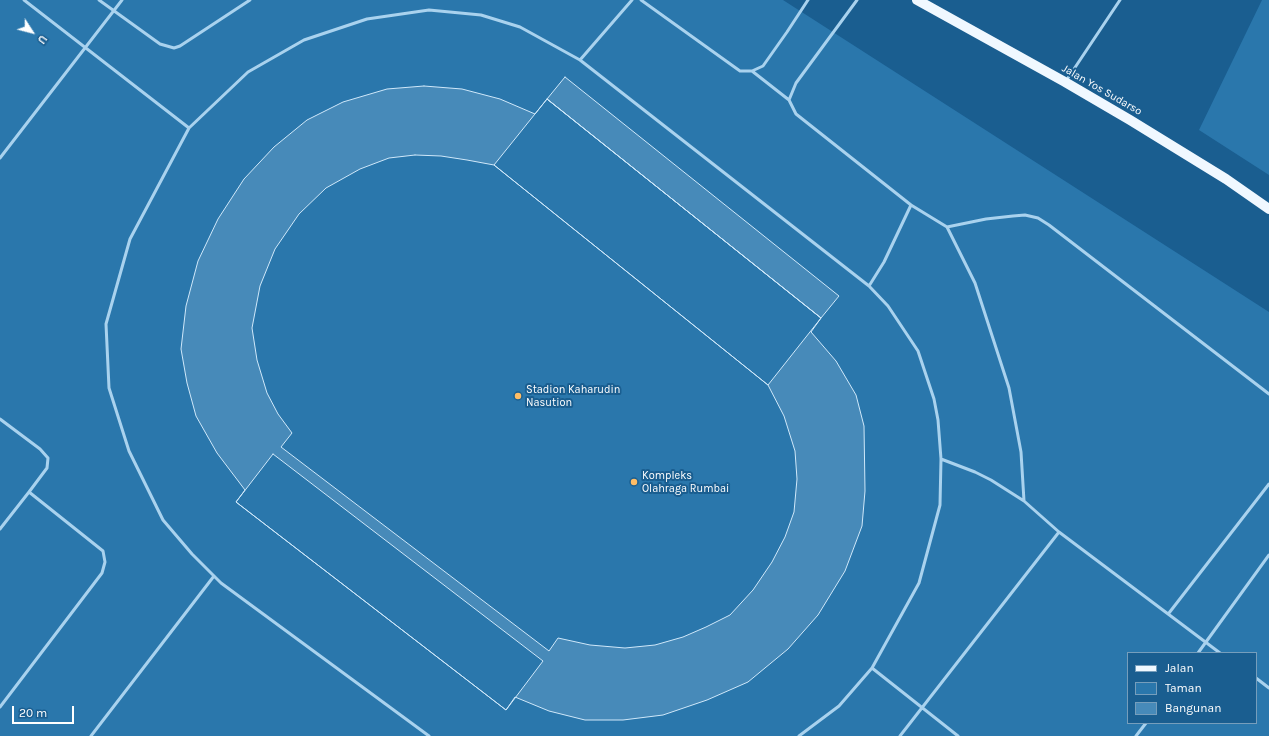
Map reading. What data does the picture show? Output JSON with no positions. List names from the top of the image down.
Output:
{
  "streets": {
    "main road": ["Jalan Yos Sudarso"]
  },
  "places": ["Stadion Kaharudin Nasution", "Kompleks Olahraga Rumbai"],
  "legend": ["Jalan", "Taman", "Bangunan"],
  "scale_bar": "20 m",
  "north": "bottom right"
}
